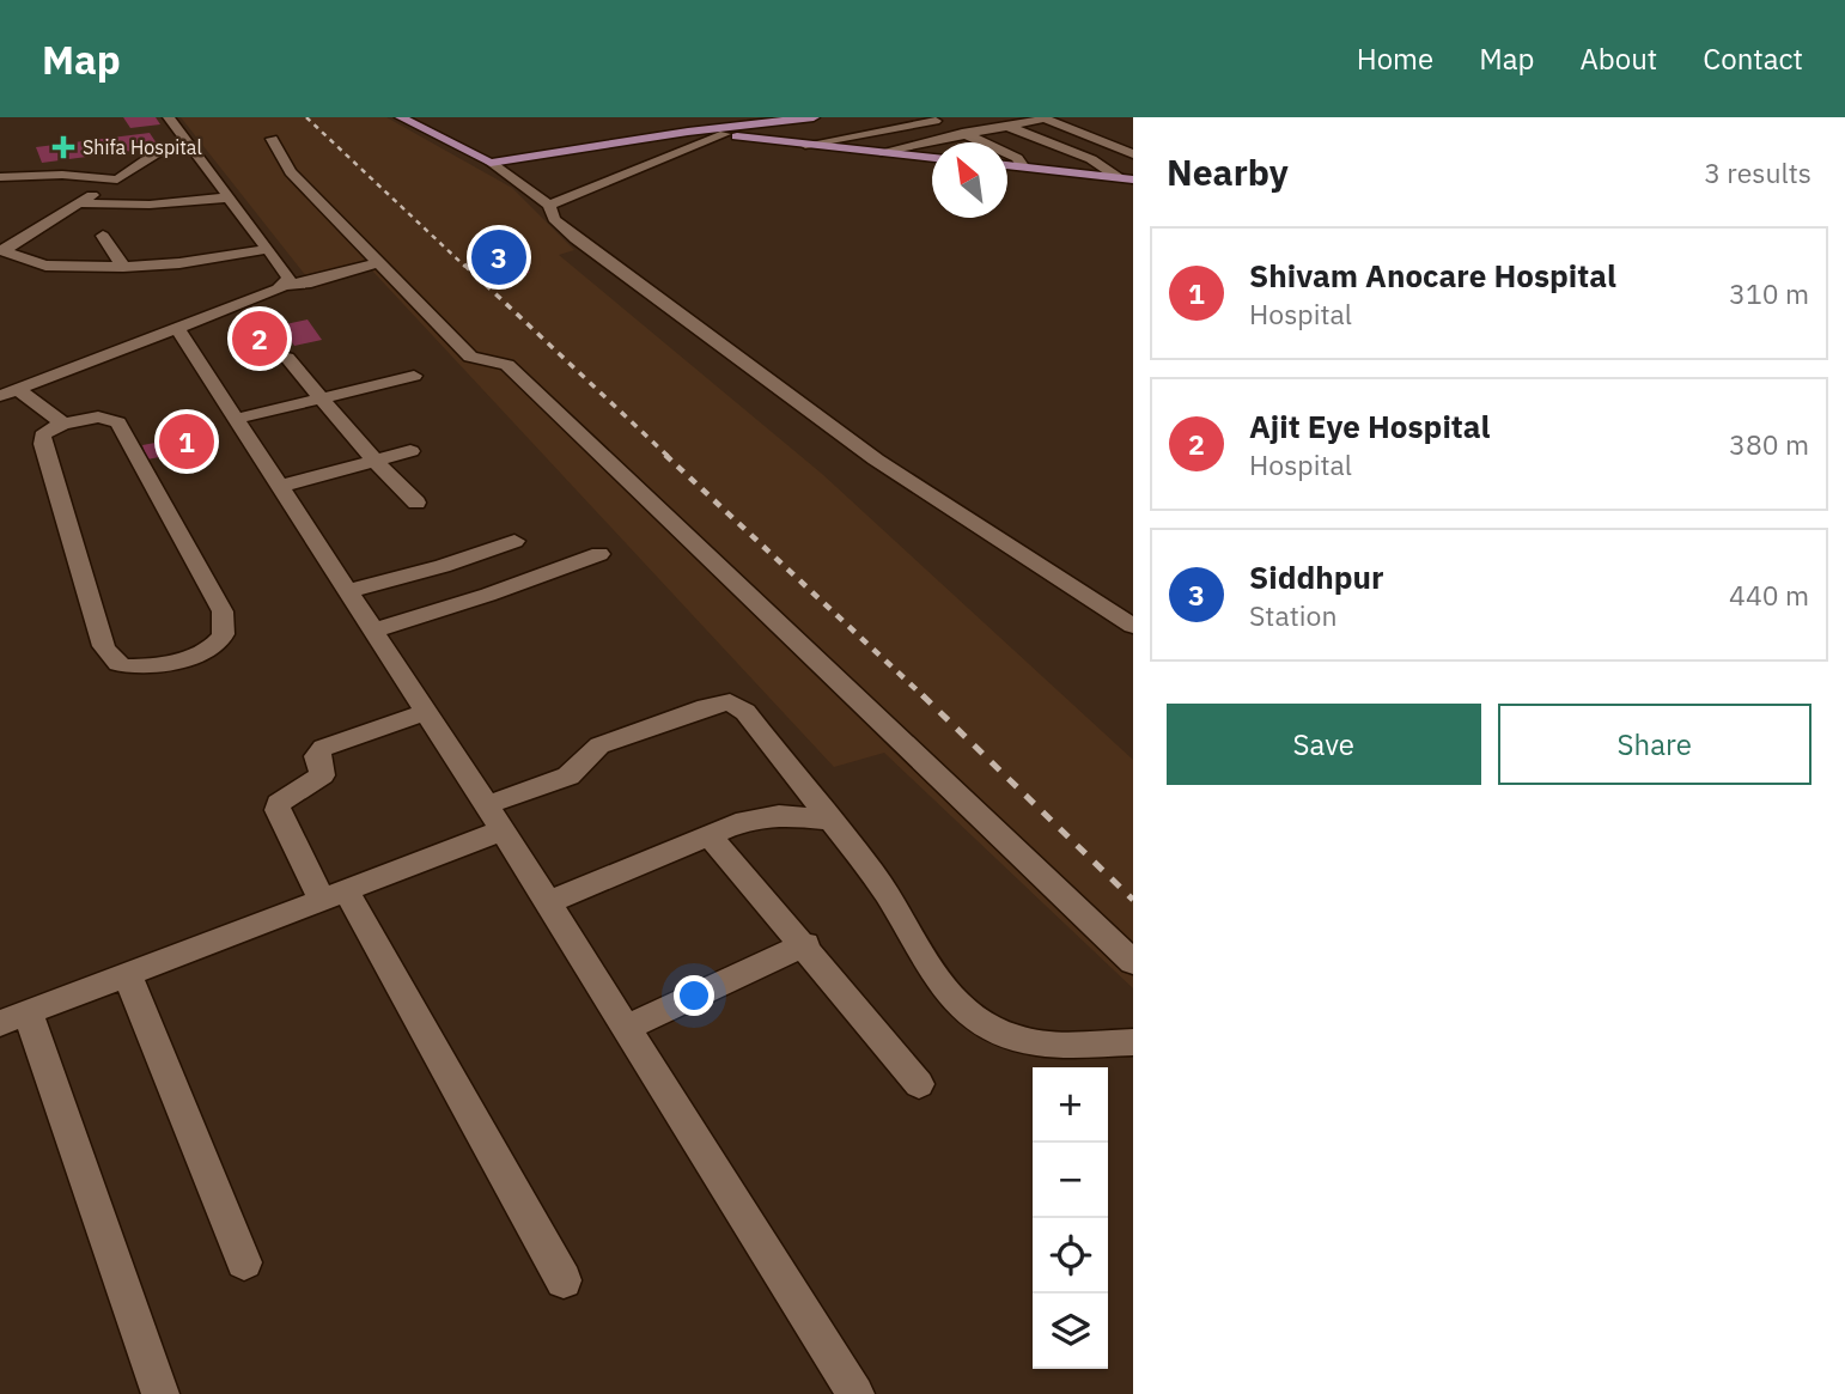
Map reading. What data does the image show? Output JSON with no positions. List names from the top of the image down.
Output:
{
  "places": {
    "health": ["Shifa Hospital"]
  },
  "north": "top left",
  "page": {
    "header": "Map",
    "nav": [
      "Home",
      "Map",
      "About",
      "Contact"
    ],
    "heading": ["Nearby", "3 results"],
    "pins": ["3", "2", "1"],
    "list": [
      {
        "mark": "1",
        "name": "Shivam Anocare Hospital",
        "note": "Hospital",
        "value": "310 m"
      },
      {
        "mark": "2",
        "name": "Ajit Eye Hospital",
        "note": "Hospital",
        "value": "380 m"
      },
      {
        "mark": "3",
        "name": "Siddhpur",
        "note": "Station",
        "value": "440 m"
      }
    ],
    "buttons": ["Save", "Share"],
    "map_buttons": ["+", "−"]
  }
}
